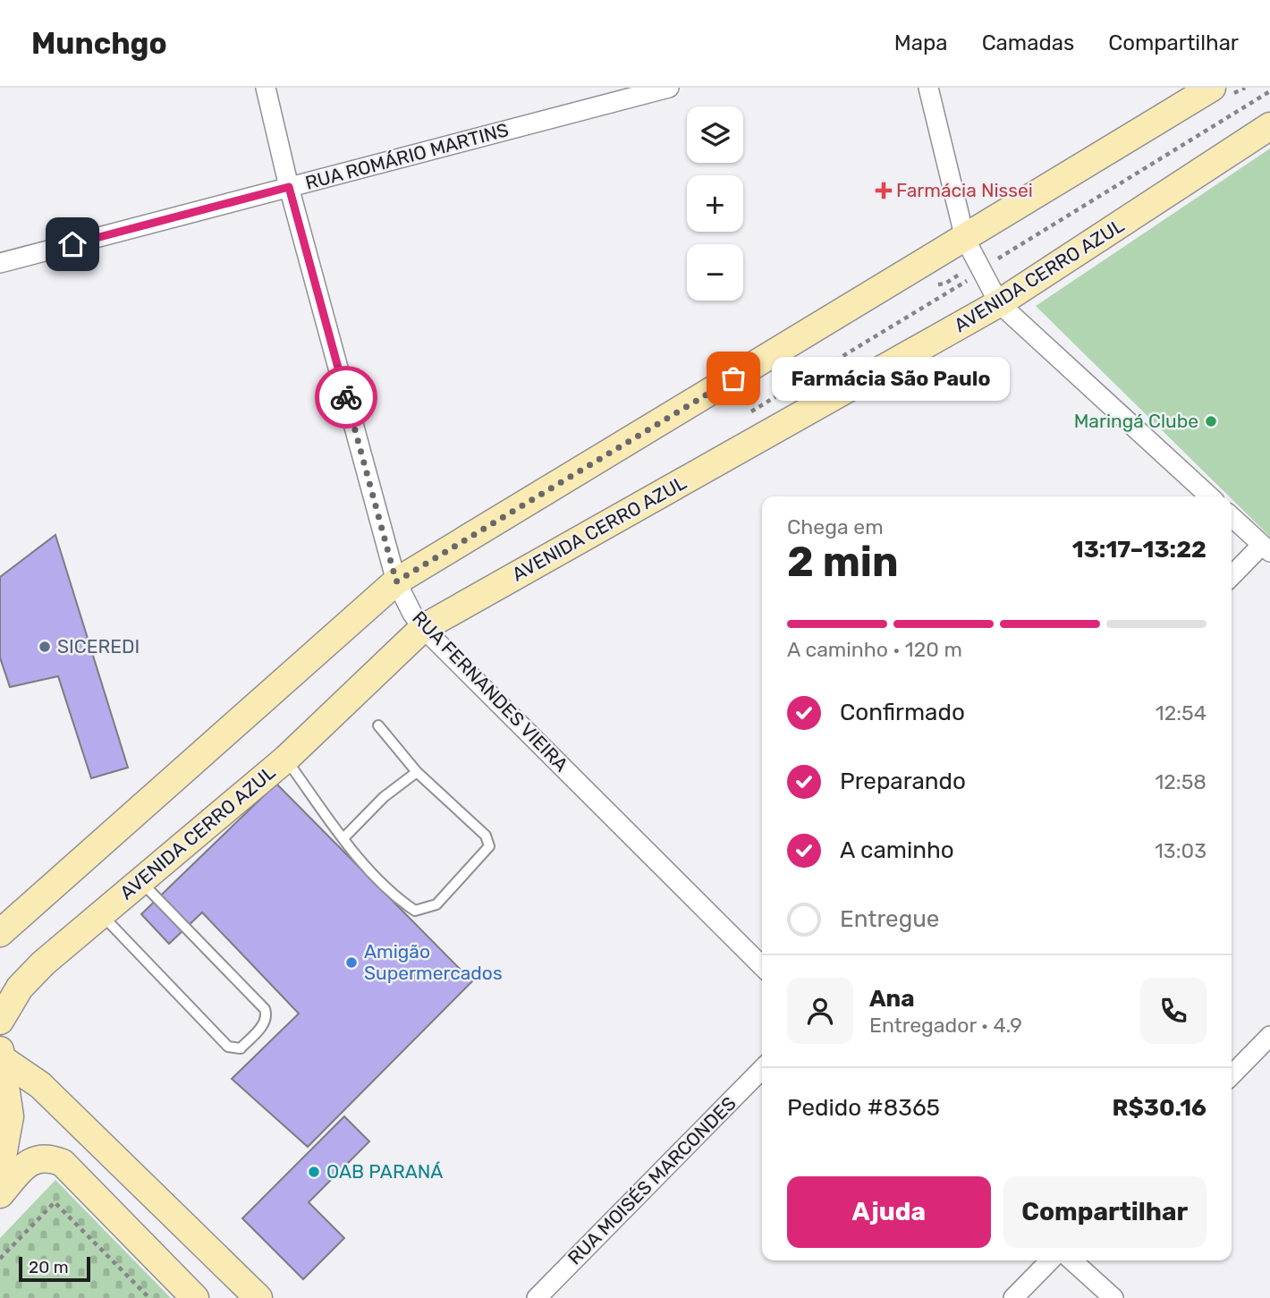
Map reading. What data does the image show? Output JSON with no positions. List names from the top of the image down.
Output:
{
  "streets": {
    "main road": ["AVENIDA CERRO AZUL"],
    "street": ["RUA ROMÁRIO MARTINS", "RUA FERNANDES VIEIRA", "RUA MOISÉS MARCONDES"]
  },
  "crossings": [
    ["RUA ROMÁRIO MARTINS", "RUA FERNANDES VIEIRA"],
    ["AVENIDA CERRO AZUL", "RUA FERNANDES VIEIRA"]
  ],
  "places": {
    "health": ["Farmácia Nissei"],
    "other": [
      "Farmácia São Paulo",
      "Maringá Clube",
      "SICEREDI",
      "Amigão Supermercados",
      "OAB PARANÁ"
    ]
  },
  "scale_bar": "20 m",
  "page": {
    "header": "Munchgo",
    "nav": ["Mapa", "Camadas", "Compartilhar"],
    "map_buttons": ["+", "−"],
    "bubble": "Farmácia São Paulo",
    "heading": ["2 min", "Chega em", "13:17–13:22"],
    "panel": [
      "Ana",
      "Entregador · 4.9",
      "Pedido #8365",
      "R$30.16"
    ],
    "bar": "A caminho · 120 m",
    "list": [
      ["Confirmado", "12:54"],
      ["Preparando", "12:58"],
      ["A caminho", "13:03"],
      "Entregue"
    ],
    "buttons": ["Ajuda", "Compartilhar"],
    "scale": "20 m"
  }
}
